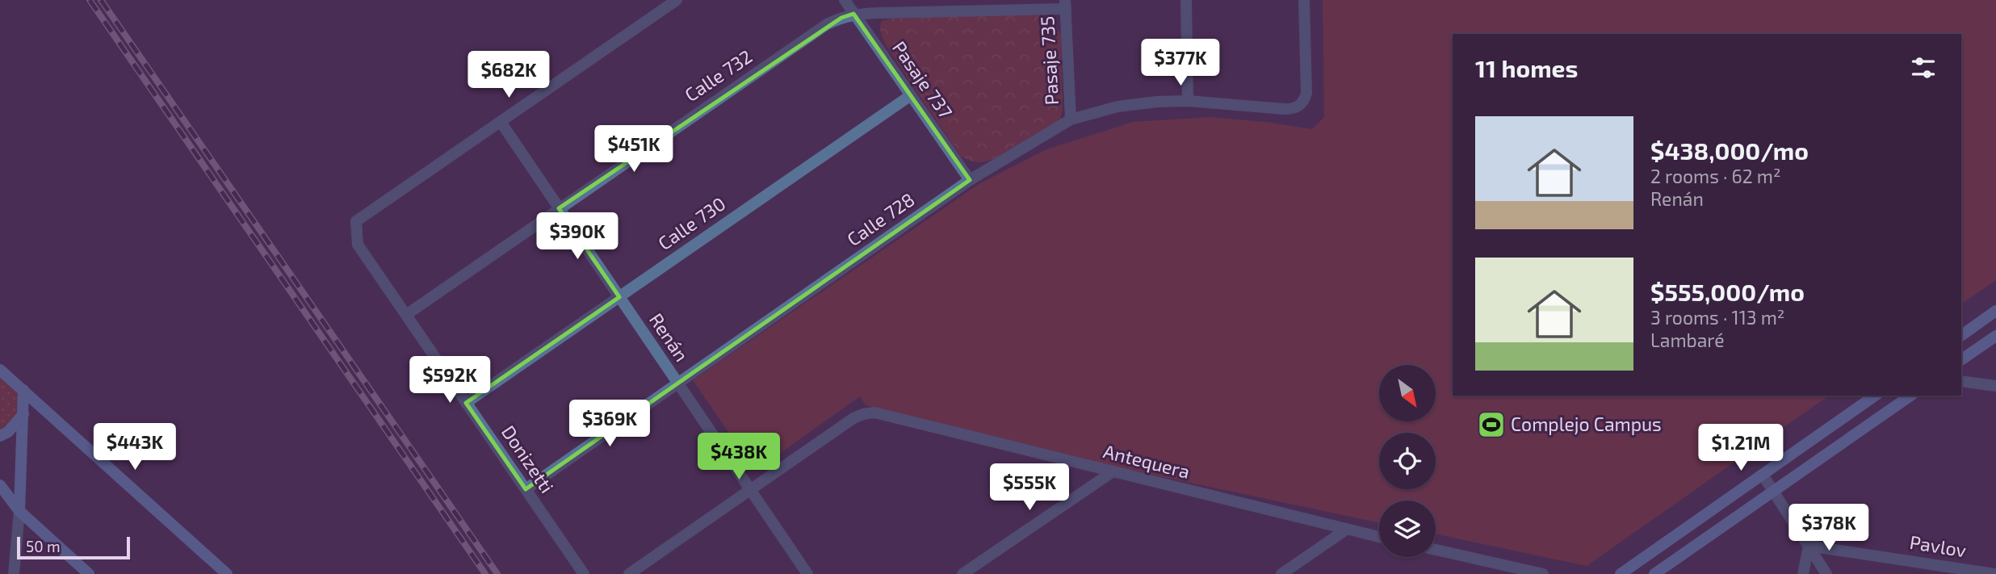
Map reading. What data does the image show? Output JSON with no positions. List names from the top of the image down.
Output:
{
  "streets": {
    "street": [
      "Pasaje 735",
      "Calle 732",
      "Pasaje 737",
      "Calle 728",
      "Calle 730",
      "Renán",
      "Donizetti",
      "Antequera",
      "Pavlov"
    ]
  },
  "crossings": [
    ["Pasaje 735", "Calle 732"],
    ["Pasaje 735", "Calle 728"],
    ["Calle 732", "Pasaje 737"],
    ["Calle 732", "Renán"],
    ["Calle 732", "Donizetti"],
    ["Pasaje 737", "Calle 728"],
    ["Pasaje 737", "Calle 730"],
    ["Calle 728", "Renán"],
    ["Calle 728", "Donizetti"],
    ["Calle 730", "Renán"],
    ["Calle 730", "Donizetti"],
    ["Renán", "Donizetti"],
    ["Renán", "Antequera"]
  ],
  "places": {
    "sports": ["Complejo Campus"]
  },
  "scale_bar": "50 m",
  "north": "bottom right",
  "page": {
    "heading": "11 homes",
    "price": [
      "$377K",
      "$682K",
      "$451K",
      "$390K",
      "$592K",
      "$369K",
      "$443K",
      "$1.21M",
      "$438K",
      "$555K",
      "$378K"
    ],
    "list": [
      {
        "name": "$438,000/mo",
        "note": "2 rooms · 62 m² · Renán"
      },
      {
        "name": "$555,000/mo",
        "note": "3 rooms · 113 m² · Lambaré"
      }
    ],
    "scale": "50 m"
  }
}
